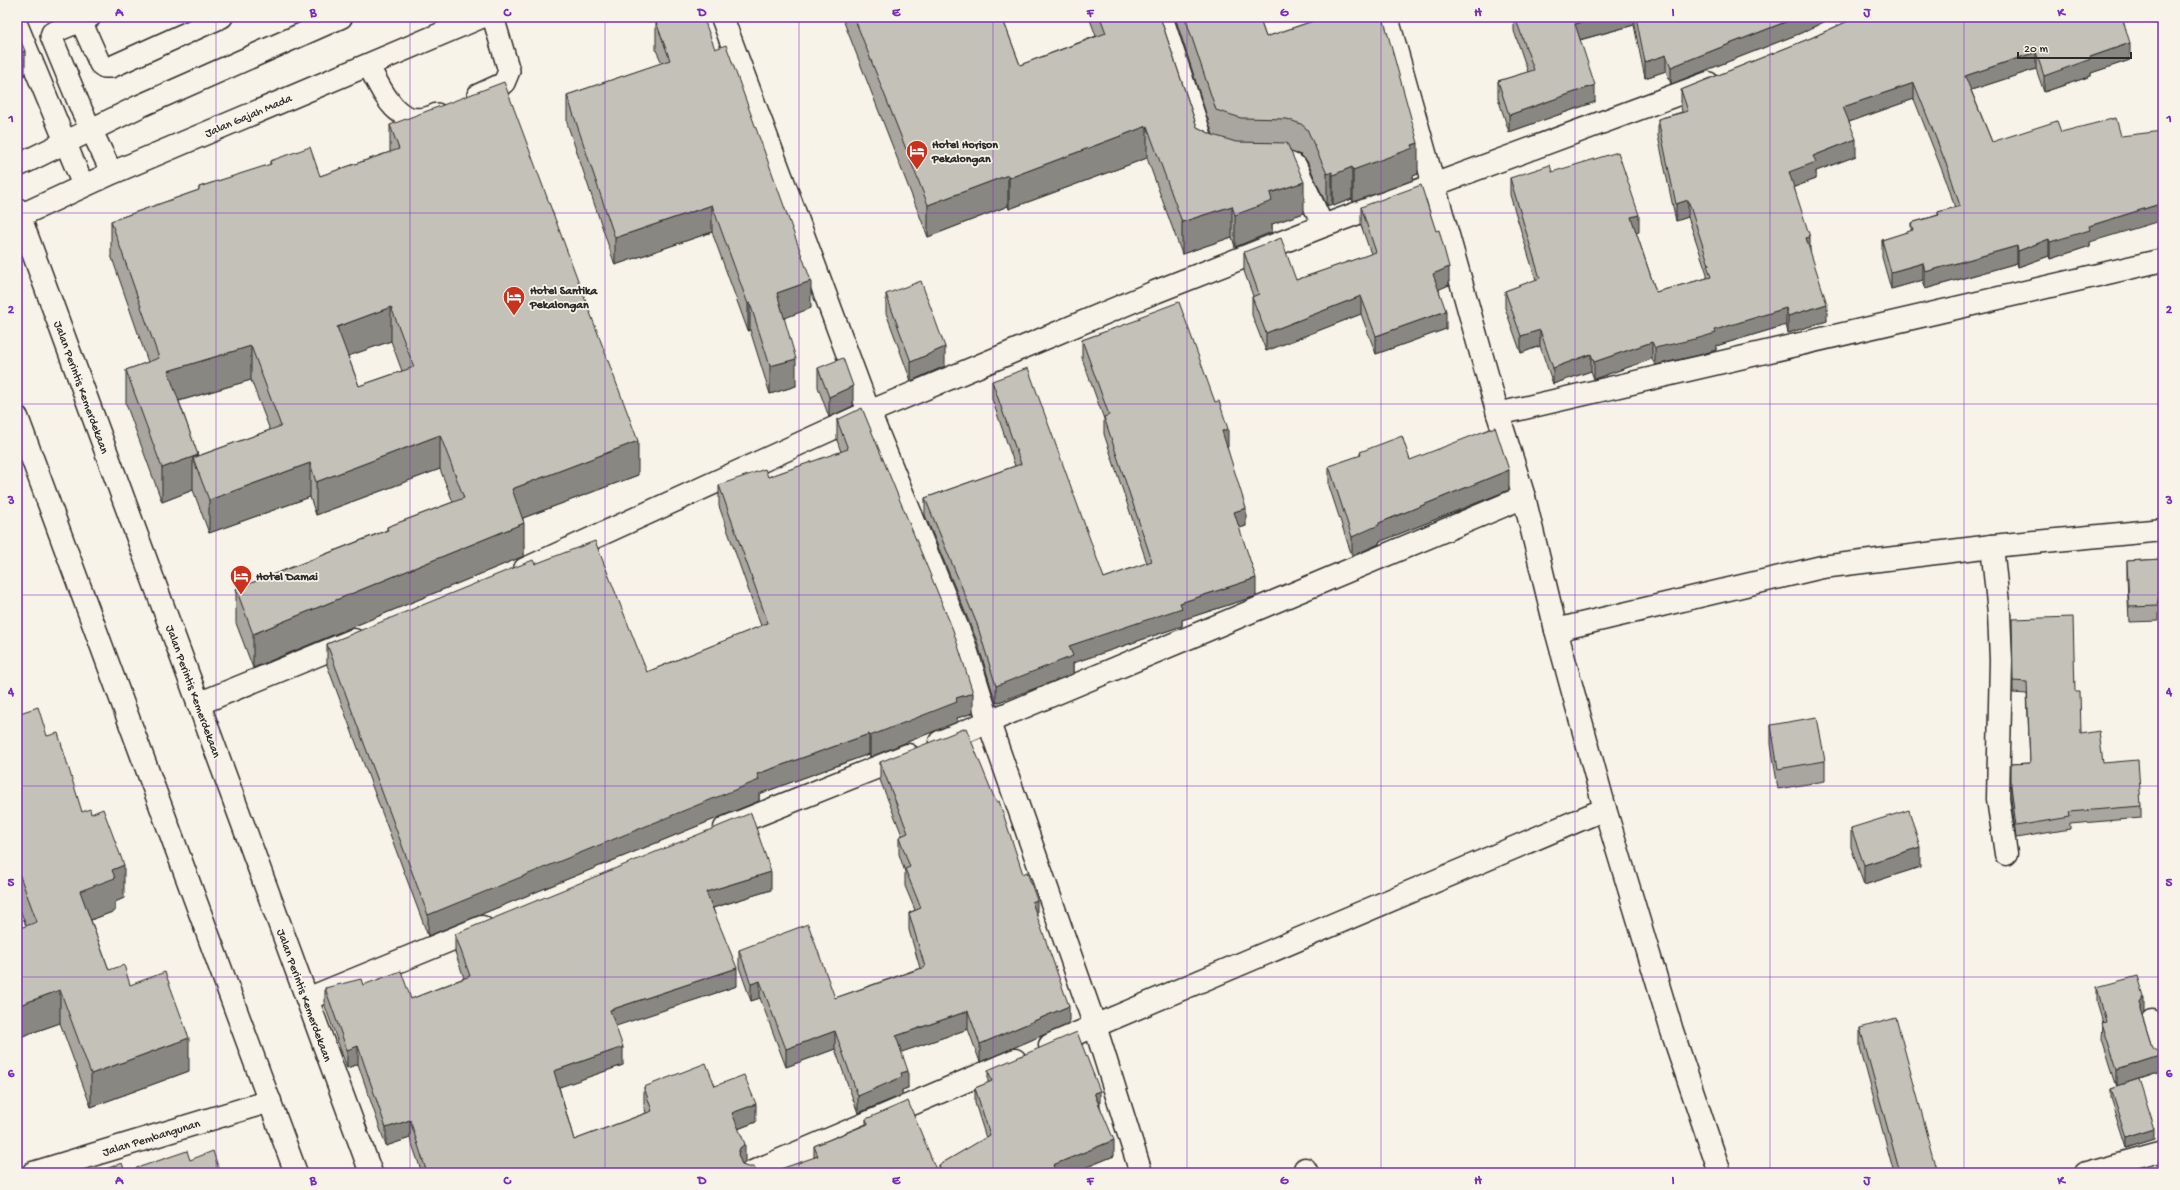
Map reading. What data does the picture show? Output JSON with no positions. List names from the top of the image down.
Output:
{
  "streets": {
    "main road": ["Jalan Gajah Mada", "Jalan Perintis Kemerdekaan", "Jalan Pembangunan"]
  },
  "crossings": [
    ["Jalan Gajah Mada", "Jalan Perintis Kemerdekaan"]
  ],
  "places": {
    "hotel": ["Hotel Horison Pekalongan", "Hotel Santika Pekalongan", "Hotel Damai"]
  },
  "scale_bar": "20 m",
  "grid": {
    "columns": [
      "A",
      "B",
      "C",
      "D",
      "E",
      "F",
      "G",
      "H",
      "I",
      "J",
      "K"
    ],
    "rows": [
      "1",
      "2",
      "3",
      "4",
      "5",
      "6"
    ]
  }
}
